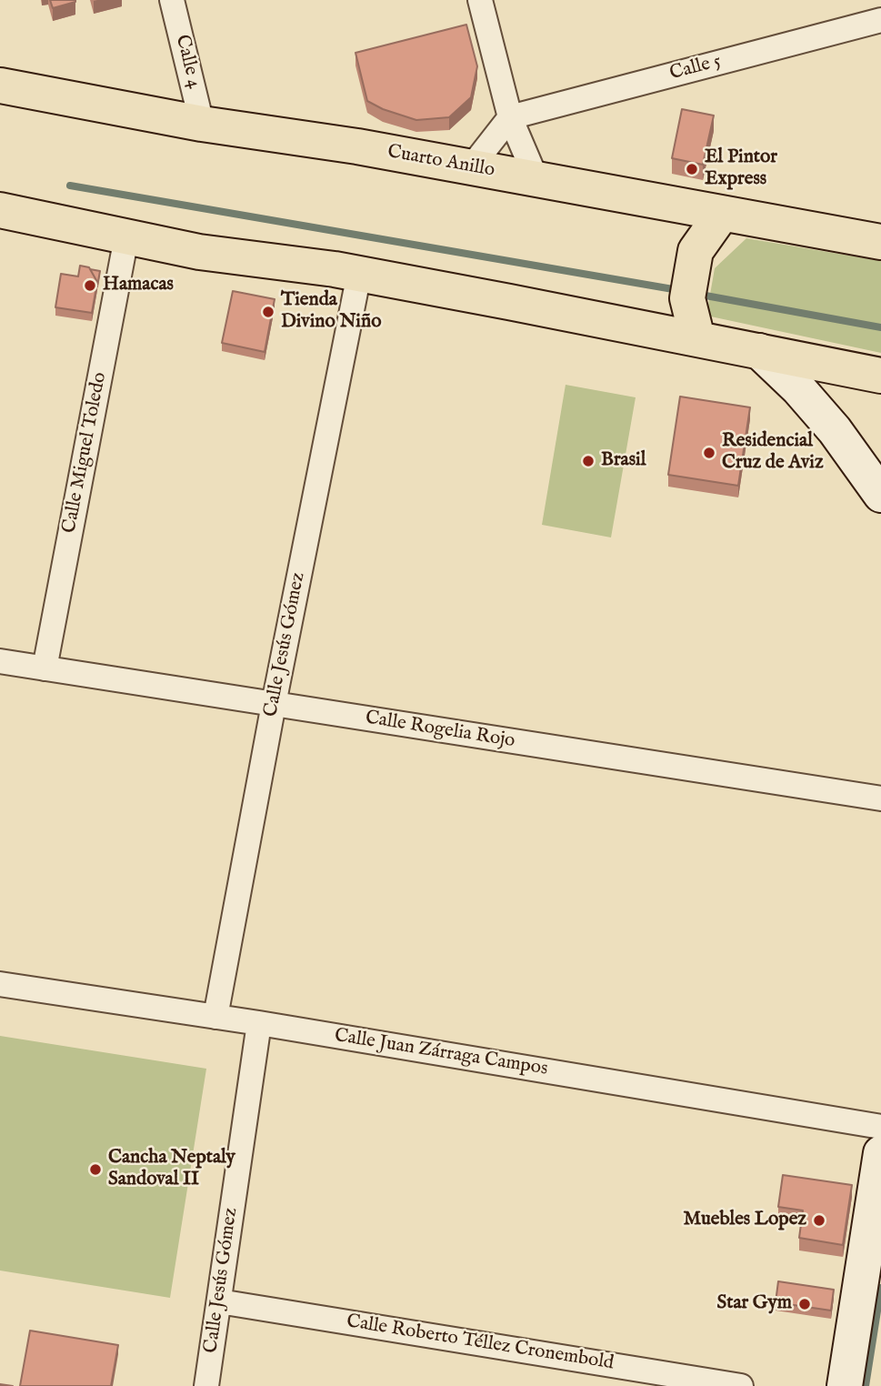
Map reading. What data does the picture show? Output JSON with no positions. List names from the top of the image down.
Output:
{
  "streets": {
    "highway": ["Cuarto Anillo"],
    "street": [
      "Calle 4",
      "Calle 5",
      "Calle Miguel Toledo",
      "Calle Jesús Gómez",
      "Calle Rogelia Rojo",
      "Calle Juan Zárraga Campos",
      "Calle Roberto Téllez Cronembold"
    ]
  },
  "crossings": [
    ["Calle 4", "Cuarto Anillo"],
    ["Calle Miguel Toledo", "Calle Rogelia Rojo"],
    ["Calle Jesús Gómez", "Calle Rogelia Rojo"],
    ["Calle Jesús Gómez", "Calle Juan Zárraga Campos"],
    ["Calle Jesús Gómez", "Calle Roberto Téllez Cronembold"]
  ],
  "places": [
    "El Pintor Express",
    "Hamacas",
    "Tienda Divino Niño",
    "Residencial Cruz de Aviz",
    "Brasil",
    "Cancha Neptaly Sandoval II",
    "Muebles Lopez",
    "Star Gym"
  ]
}
